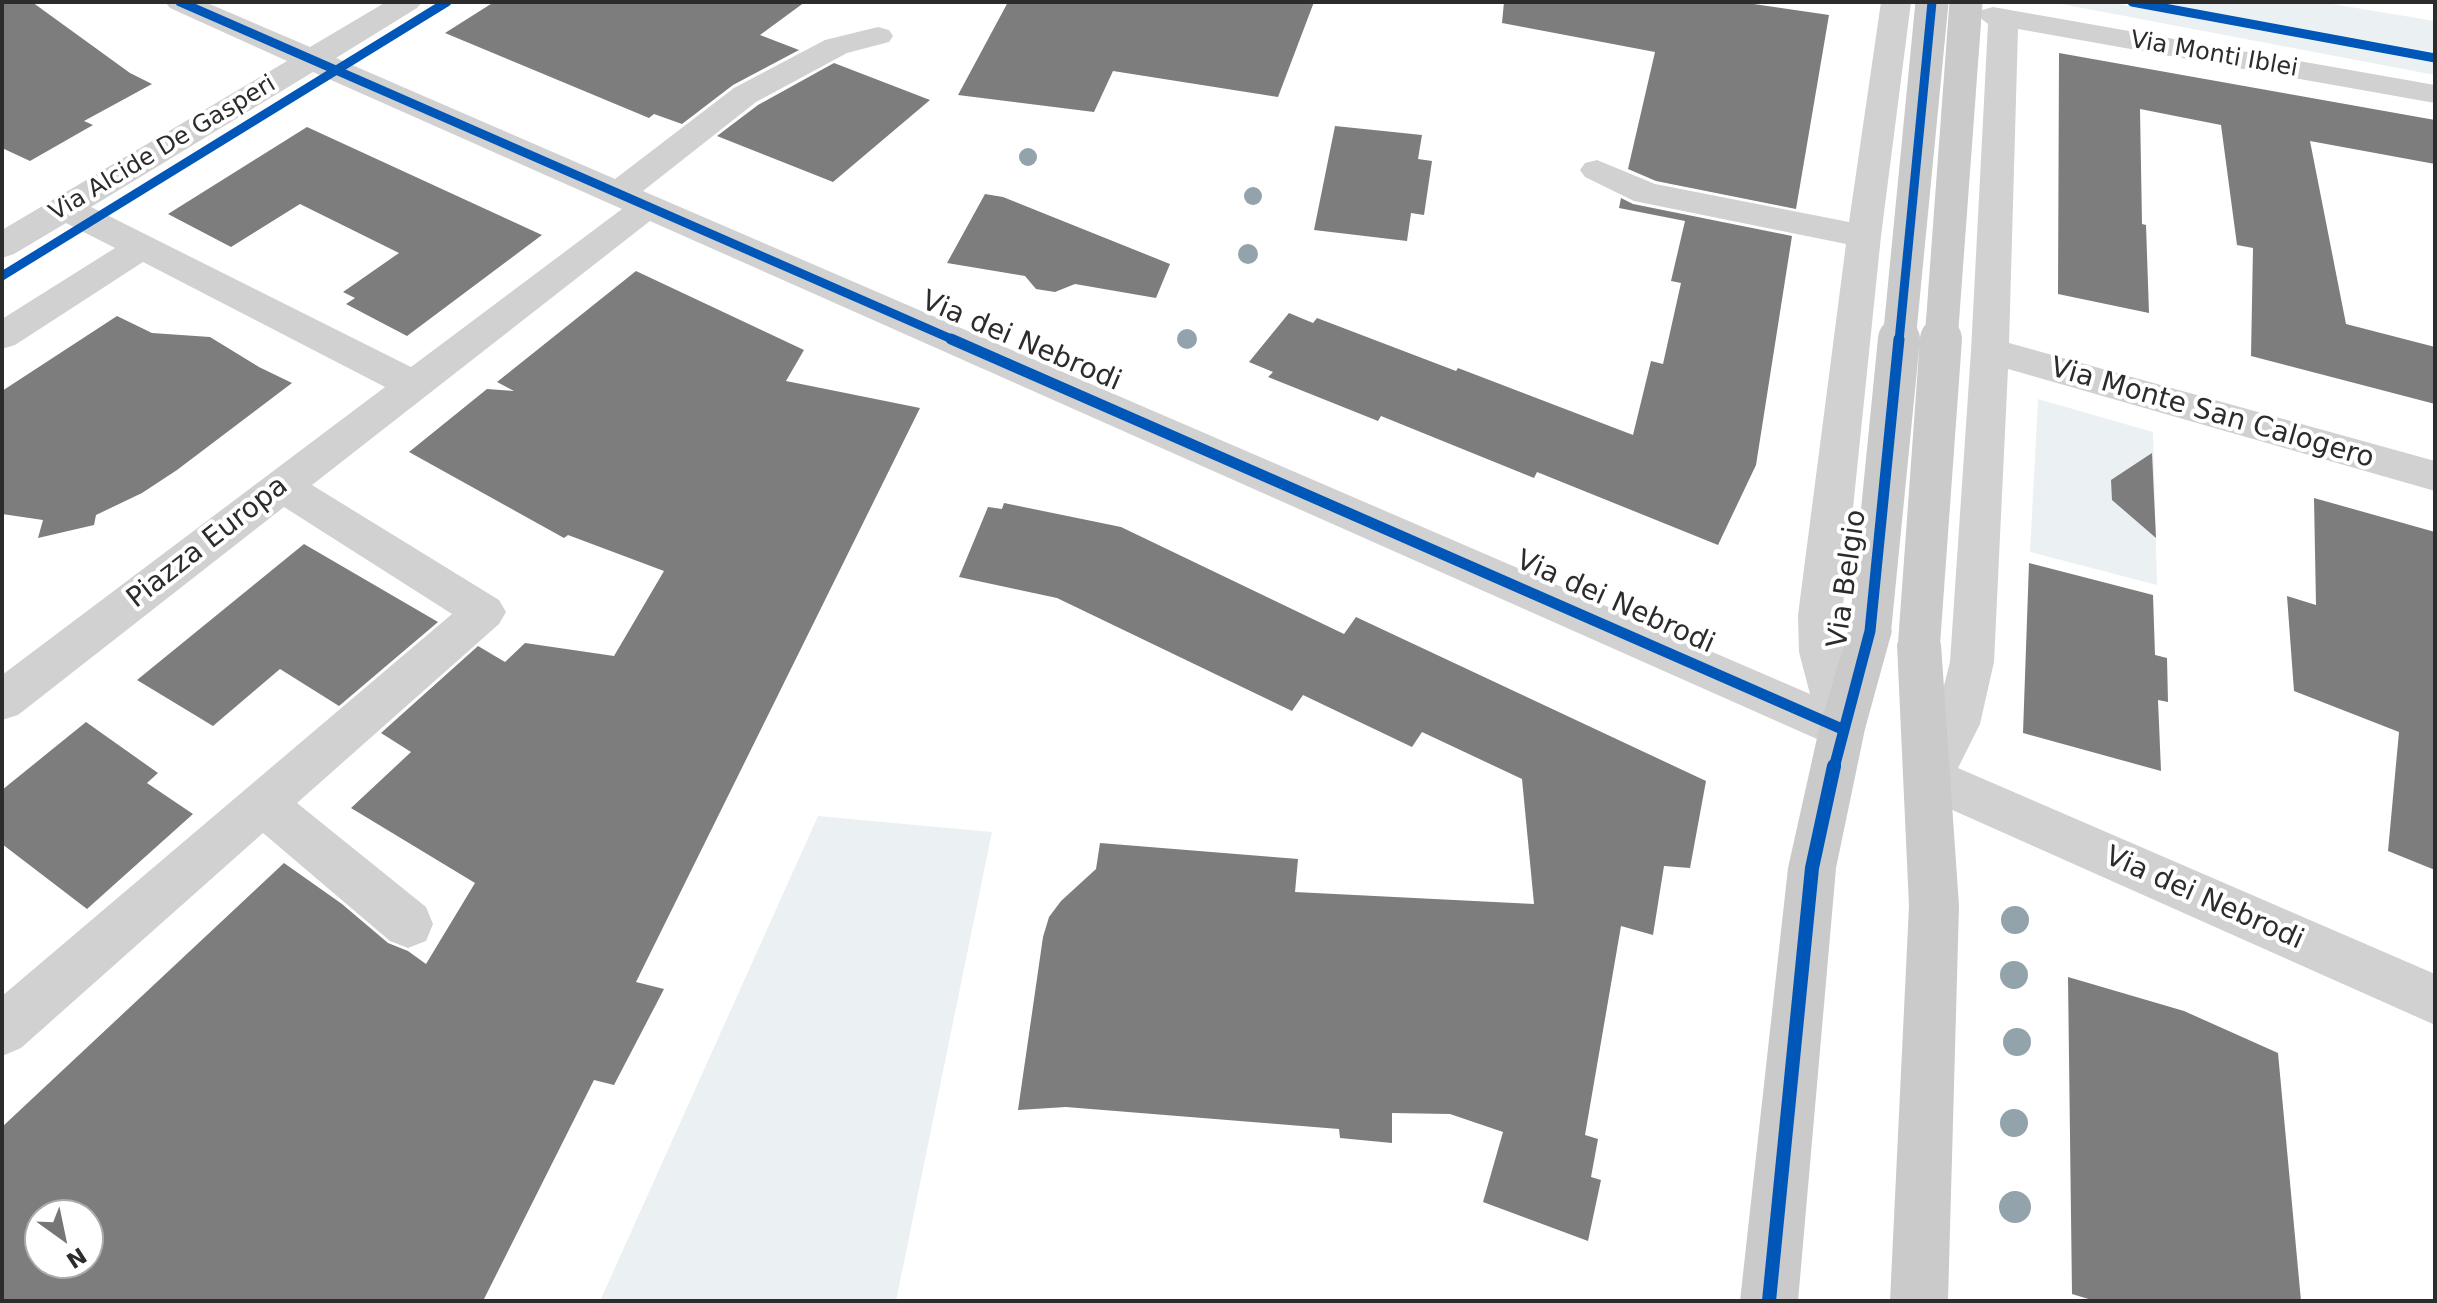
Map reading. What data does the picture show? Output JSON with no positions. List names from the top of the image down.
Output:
{
  "streets": {
    "street": [
      "Via Monti Iblei",
      "Via Alcide De Gasperi",
      "Via dei Nebrodi",
      "Via Monte San Calogero",
      "Piazza Europa",
      "Via Belgio"
    ]
  },
  "crossings": [
    ["Via Alcide De Gasperi", "Via dei Nebrodi"],
    ["Via dei Nebrodi", "Piazza Europa"],
    ["Via dei Nebrodi", "Via Belgio"]
  ],
  "north": "bottom right"
}
